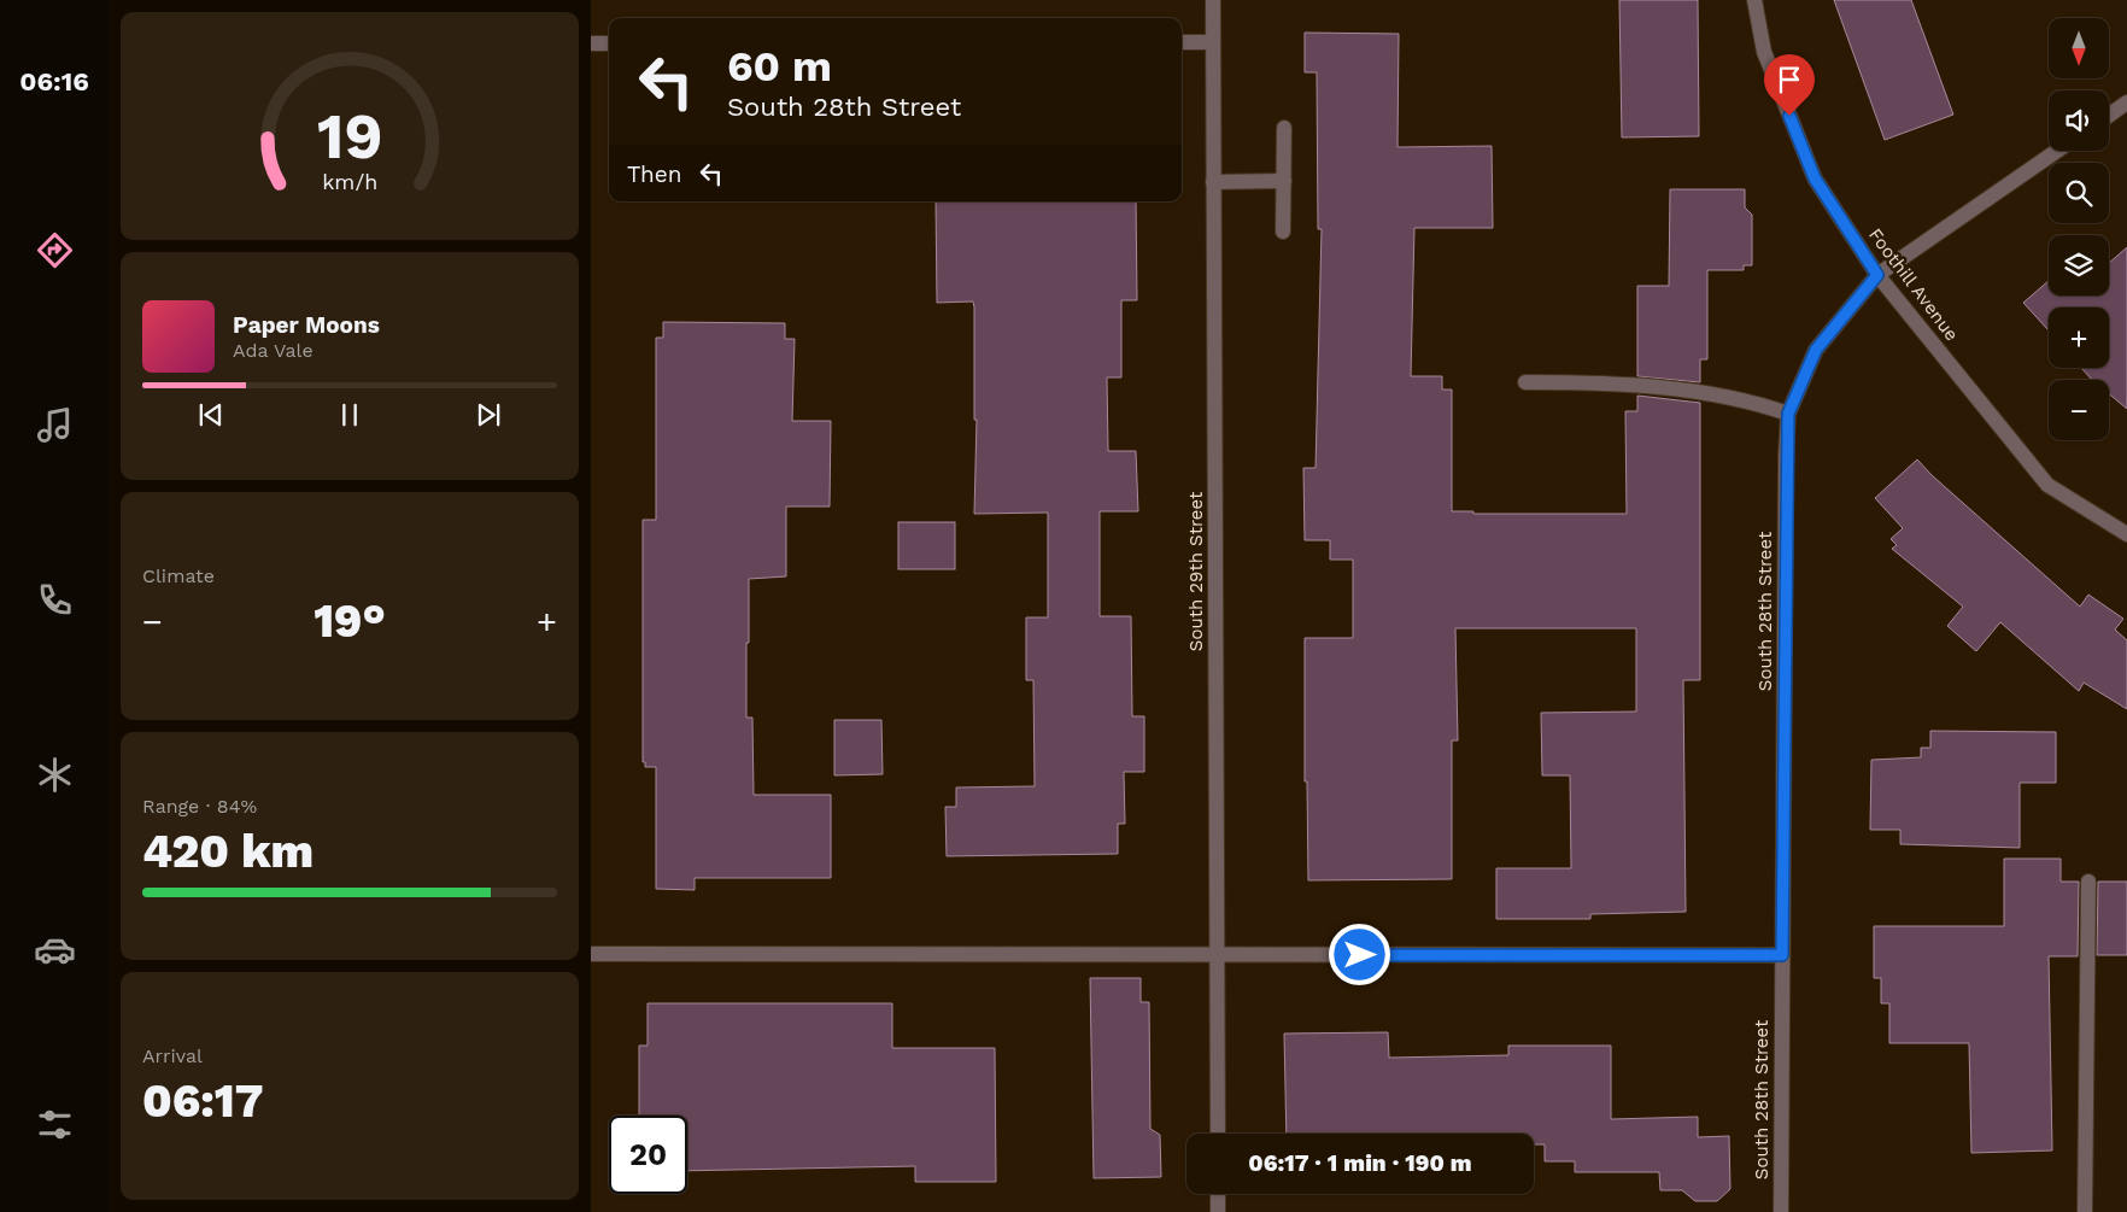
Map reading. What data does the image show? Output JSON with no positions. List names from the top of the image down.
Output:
{
  "streets": {
    "street": ["Foothill Avenue", "South 29th Street", "South 28th Street"]
  },
  "crossings": [
    ["Foothill Avenue", "South 28th Street"]
  ],
  "north": "bottom",
  "page": {
    "tabs": "06:16",
    "map_buttons": ["+", "−"],
    "turn": ["60 m", "South 28th Street"],
    "then": "Then",
    "song": ["Paper Moons", "Ada Vale"],
    "tile": [
      "Climate",
      ["Range · 84%", "420 km"],
      ["Arrival", "06:17"]
    ],
    "heat": ["−", "19°", "+"],
    "limit": "20",
    "trip": "06:17 · 1 min · 190 m",
    "gauge": ["19", "km/h"]
  }
}
